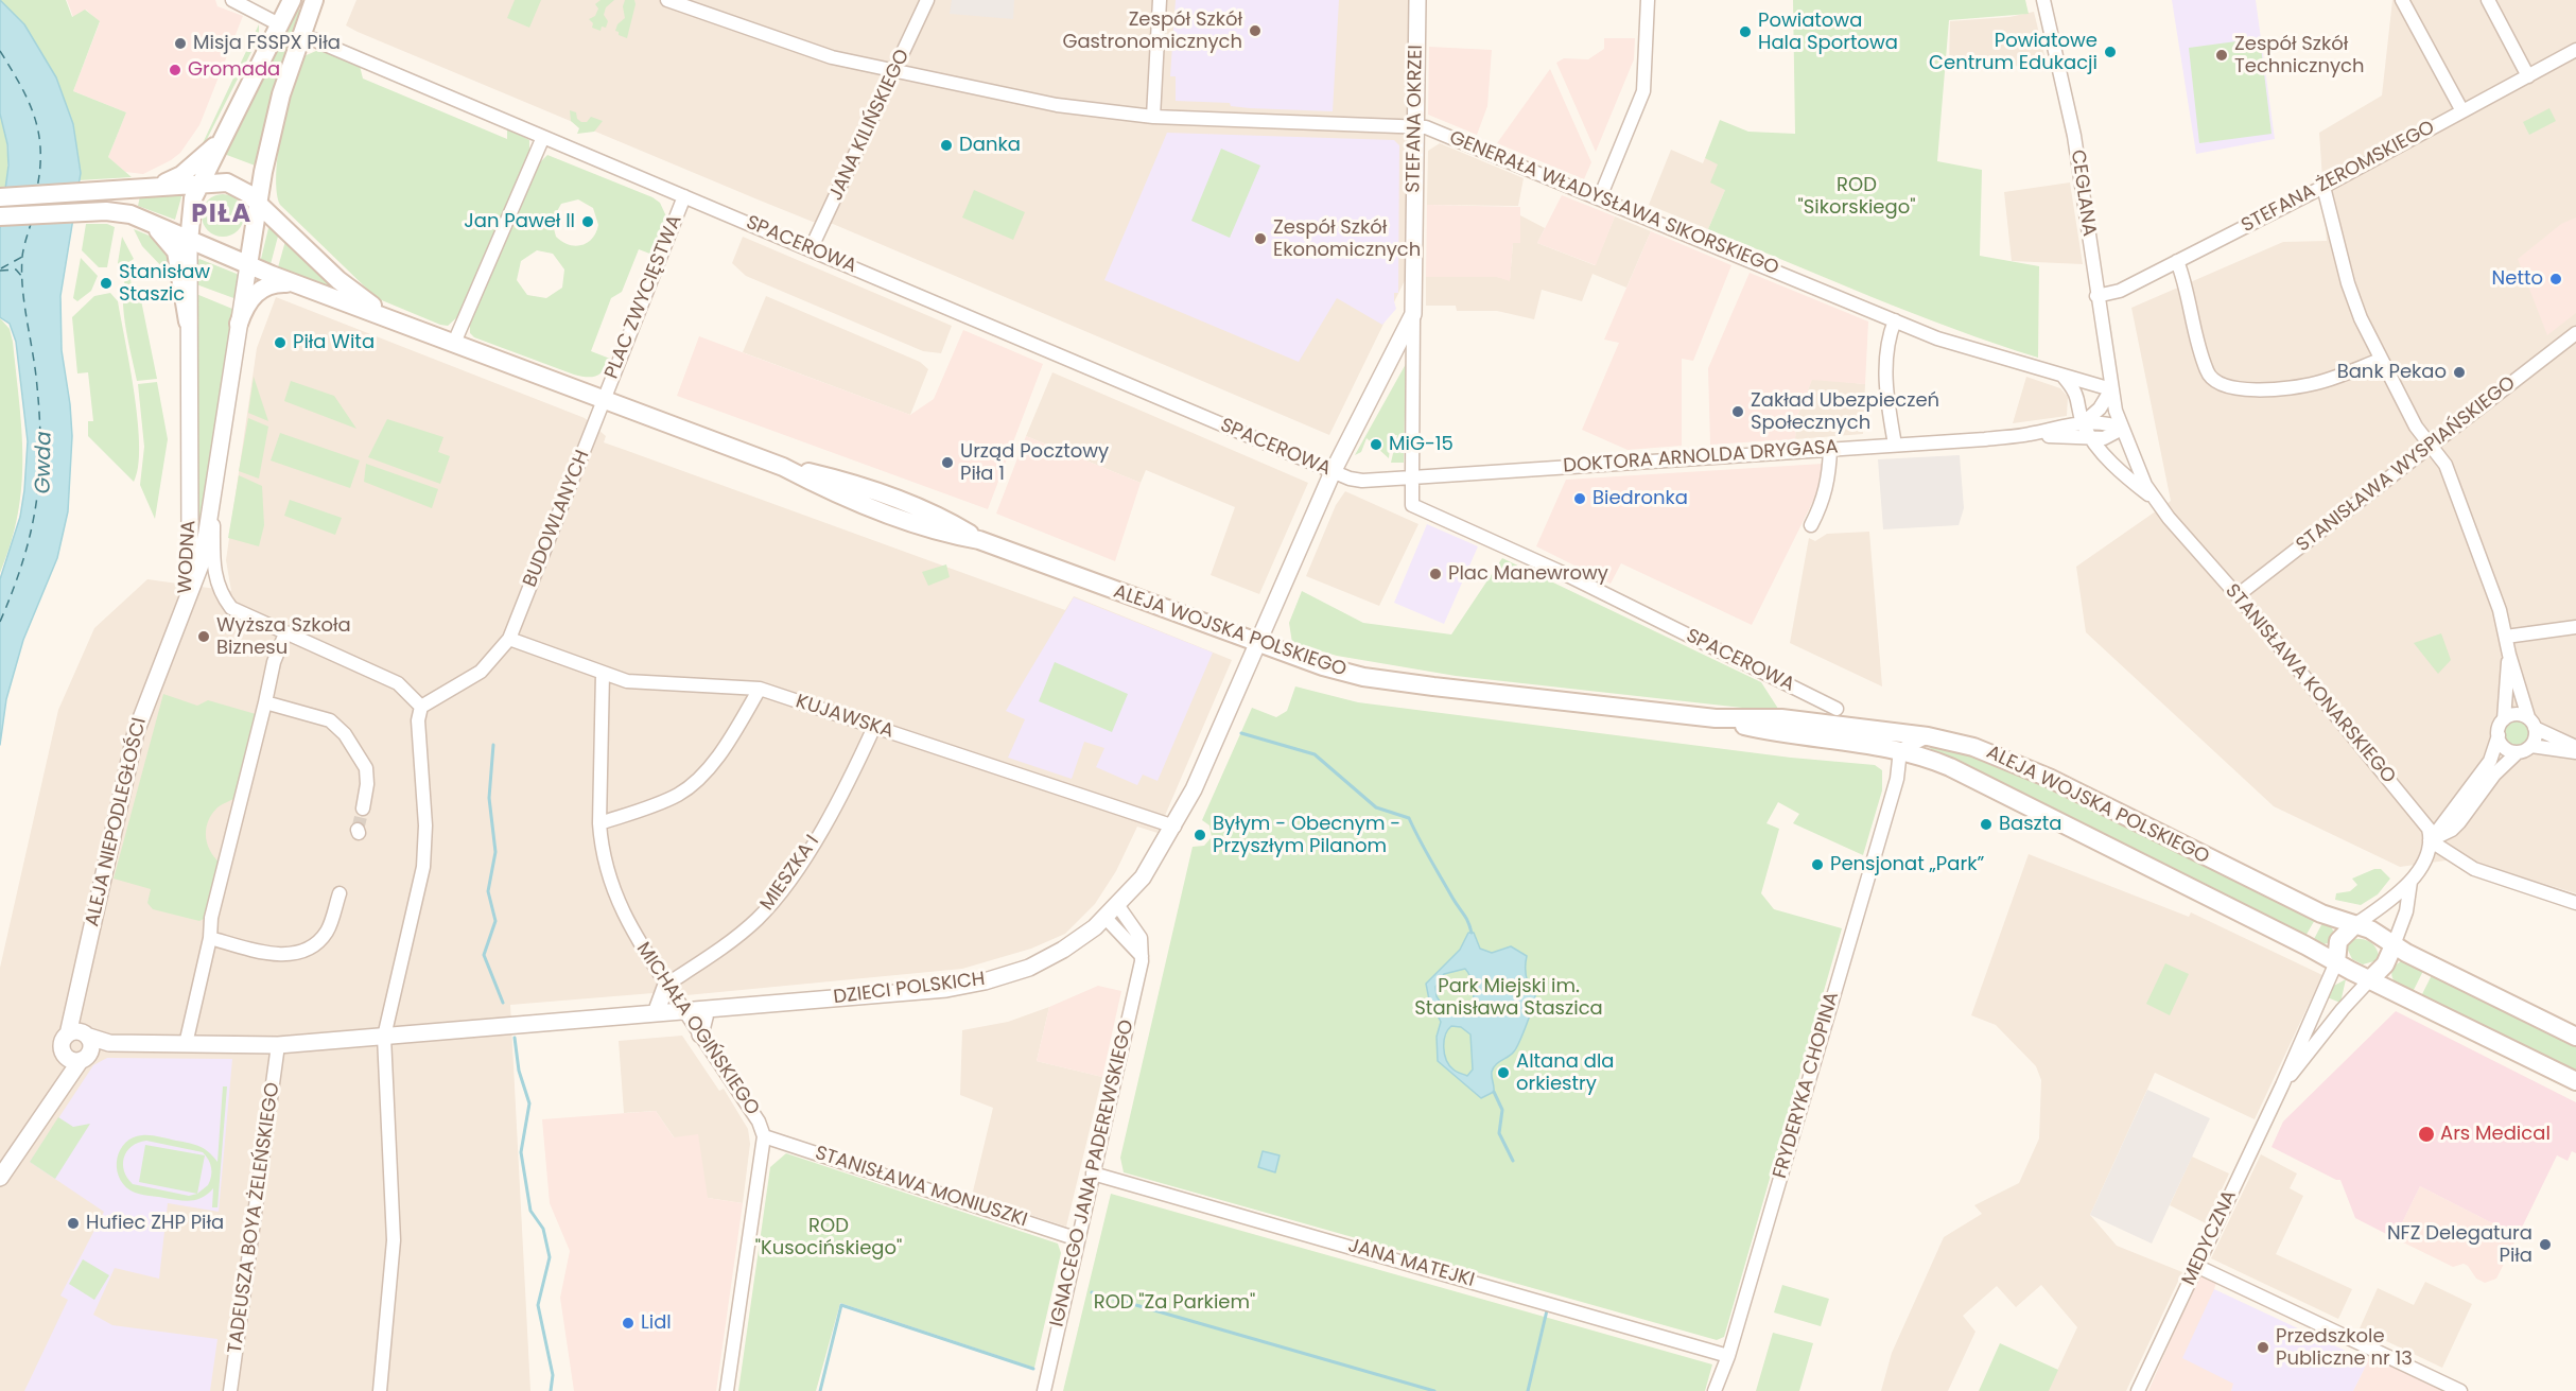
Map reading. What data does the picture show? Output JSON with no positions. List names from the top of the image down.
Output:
{
  "streets": {
    "main road": ["ALEJA WOJSKA POLSKIEGO"],
    "street": [
      "STEFANA OKRZEI",
      "JANA KILIŃSKIEGO",
      "STEFANA ŻEROMSKIEGO",
      "CEGLANA",
      "GENERAŁA WŁADYSŁAWA SIKORSKIEGO",
      "SPACEROWA",
      "PLAC ZWYCIĘSTWA",
      "DOKTORA ARNOLDA DRYGASA",
      "STANISŁAWA WYSPIAŃSKIEGO",
      "BUDOWLANYCH",
      "WODNA",
      "STANISŁAWA KONARSKIEGO",
      "KUJAWSKA",
      "ALEJA NIEPODLEGŁOŚCI",
      "MIESZKA I",
      "DZIECI POLSKICH",
      "MICHAŁA OGIŃSKIEGO",
      "FRYDERYKA CHOPINA",
      "IGNACEGO JANA PADEREWSKIEGO",
      "STANISŁAWA MONIUSZKI",
      "TADEUSZA BOYA ŻELEŃSKIEGO",
      "MEDYCZNA",
      "JANA MATEJKI"
    ]
  },
  "crossings": [
    ["STEFANA OKRZEI", "GENERAŁA WŁADYSŁAWA SIKORSKIEGO"],
    ["STEFANA OKRZEI", "SPACEROWA"],
    ["STEFANA OKRZEI", "DOKTORA ARNOLDA DRYGASA"],
    ["STEFANA OKRZEI", "DZIECI POLSKICH"],
    ["JANA KILIŃSKIEGO", "GENERAŁA WŁADYSŁAWA SIKORSKIEGO"],
    ["JANA KILIŃSKIEGO", "SPACEROWA"],
    ["STEFANA ŻEROMSKIEGO", "CEGLANA"],
    ["CEGLANA", "GENERAŁA WŁADYSŁAWA SIKORSKIEGO"],
    ["CEGLANA", "DOKTORA ARNOLDA DRYGASA"],
    ["CEGLANA", "STANISŁAWA KONARSKIEGO"],
    ["SPACEROWA", "PLAC ZWYCIĘSTWA"],
    ["SPACEROWA", "DOKTORA ARNOLDA DRYGASA"],
    ["SPACEROWA", "DZIECI POLSKICH"],
    ["PLAC ZWYCIĘSTWA", "BUDOWLANYCH"],
    ["PLAC ZWYCIĘSTWA", "ALEJA WOJSKA POLSKIEGO"],
    ["STANISŁAWA WYSPIAŃSKIEGO", "STANISŁAWA KONARSKIEGO"],
    ["BUDOWLANYCH", "ALEJA WOJSKA POLSKIEGO"],
    ["BUDOWLANYCH", "KUJAWSKA"],
    ["WODNA", "ALEJA NIEPODLEGŁOŚCI"],
    ["ALEJA WOJSKA POLSKIEGO", "DZIECI POLSKICH"],
    ["ALEJA WOJSKA POLSKIEGO", "FRYDERYKA CHOPINA"],
    ["ALEJA WOJSKA POLSKIEGO", "MEDYCZNA"],
    ["KUJAWSKA", "MIESZKA I"],
    ["KUJAWSKA", "DZIECI POLSKICH"],
    ["KUJAWSKA", "MICHAŁA OGIŃSKIEGO"],
    ["ALEJA NIEPODLEGŁOŚCI", "DZIECI POLSKICH"],
    ["MIESZKA I", "MICHAŁA OGIŃSKIEGO"],
    ["DZIECI POLSKICH", "MICHAŁA OGIŃSKIEGO"],
    ["DZIECI POLSKICH", "IGNACEGO JANA PADEREWSKIEGO"],
    ["DZIECI POLSKICH", "TADEUSZA BOYA ŻELEŃSKIEGO"],
    ["MICHAŁA OGIŃSKIEGO", "STANISŁAWA MONIUSZKI"],
    ["FRYDERYKA CHOPINA", "JANA MATEJKI"],
    ["IGNACEGO JANA PADEREWSKIEGO", "STANISŁAWA MONIUSZKI"],
    ["IGNACEGO JANA PADEREWSKIEGO", "JANA MATEJKI"]
  ],
  "districts": ["PIŁA"],
  "water": ["Gwda"],
  "parks": [
    "ROD \"Sikorskiego\"",
    "Park Miejski im. Stanisława Staszica",
    "ROD \"Kusocińskiego\"",
    "ROD \"Za Parkiem\""
  ],
  "places": [
    "Zespół Szkół Gastronomicznych",
    "Powiatowa Hala Sportowa",
    "Misja FSSPX Piła",
    "Powiatowe Centrum Edukacji",
    "Zespół Szkół Technicznych",
    "Gromada",
    "Danka",
    "Jan Paweł II",
    "Zespół Szkół Ekonomicznych",
    "Netto",
    "Stanisław Staszic",
    "Piła Wita",
    "Bank Pekao",
    "Zakład Ubezpieczeń Społecznych",
    "MiG-15",
    "Urząd Pocztowy Piła 1",
    "Biedronka",
    "Plac Manewrowy",
    "Wyższa Szkoła Biznesu",
    "Baszta",
    "Byłym - Obecnym - Przyszłym Pilanom",
    "Pensjonat „Park”",
    "Altana dla orkiestry",
    "Ars Medical",
    "Hufiec ZHP Piła",
    "NFZ Delegatura Piła",
    "Lidl",
    "Przedszkole Publiczne nr 13"
  ]
}
